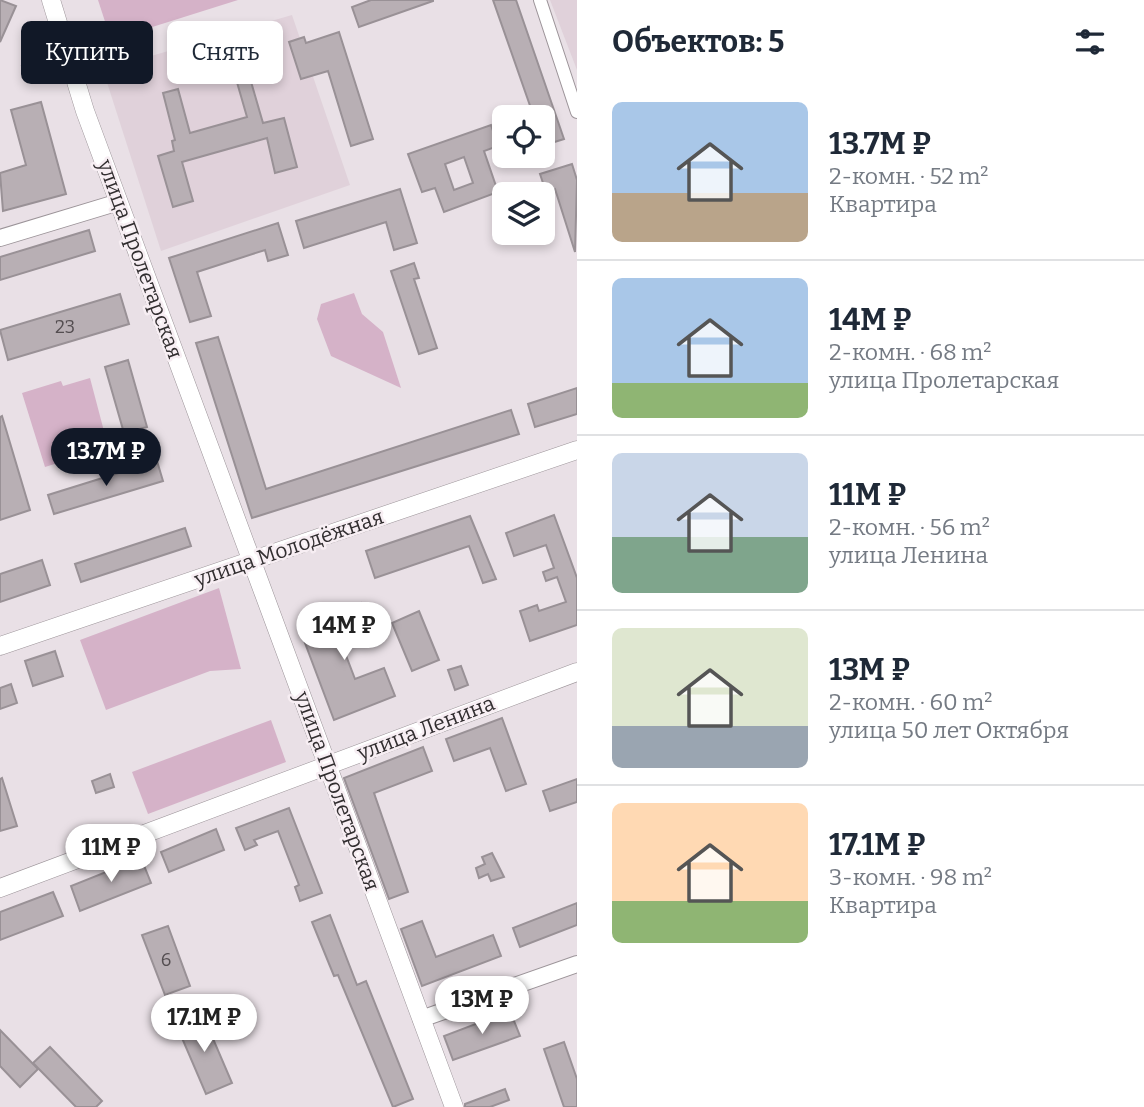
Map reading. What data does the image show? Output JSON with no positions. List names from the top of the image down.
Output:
{
  "streets": {
    "main road": ["улица Пролетарская", "улица Молодёжная", "улица Ленина"]
  },
  "crossings": [
    ["улица Пролетарская", "улица Молодёжная"],
    ["улица Пролетарская", "улица Ленина"]
  ],
  "house_numbers": ["23", "6"],
  "page": {
    "heading": "Объектов: 5",
    "chip": ["Купить", "Снять"],
    "list": [
      {
        "name": "13.7M ₽",
        "note": "2-комн. · 52 m² · Квартира"
      },
      {
        "name": "14M ₽",
        "note": "2-комн. · 68 m² · улица Пролетарская"
      },
      {
        "name": "11M ₽",
        "note": "2-комн. · 56 m² · улица Ленина"
      },
      {
        "name": "13M ₽",
        "note": "2-комн. · 60 m² · улица 50 лет Октября"
      },
      {
        "name": "17.1M ₽",
        "note": "3-комн. · 98 m² · Квартира"
      }
    ],
    "price": [
      "13.7M ₽",
      "14M ₽",
      "11M ₽",
      "13M ₽",
      "17.1M ₽"
    ]
  }
}
